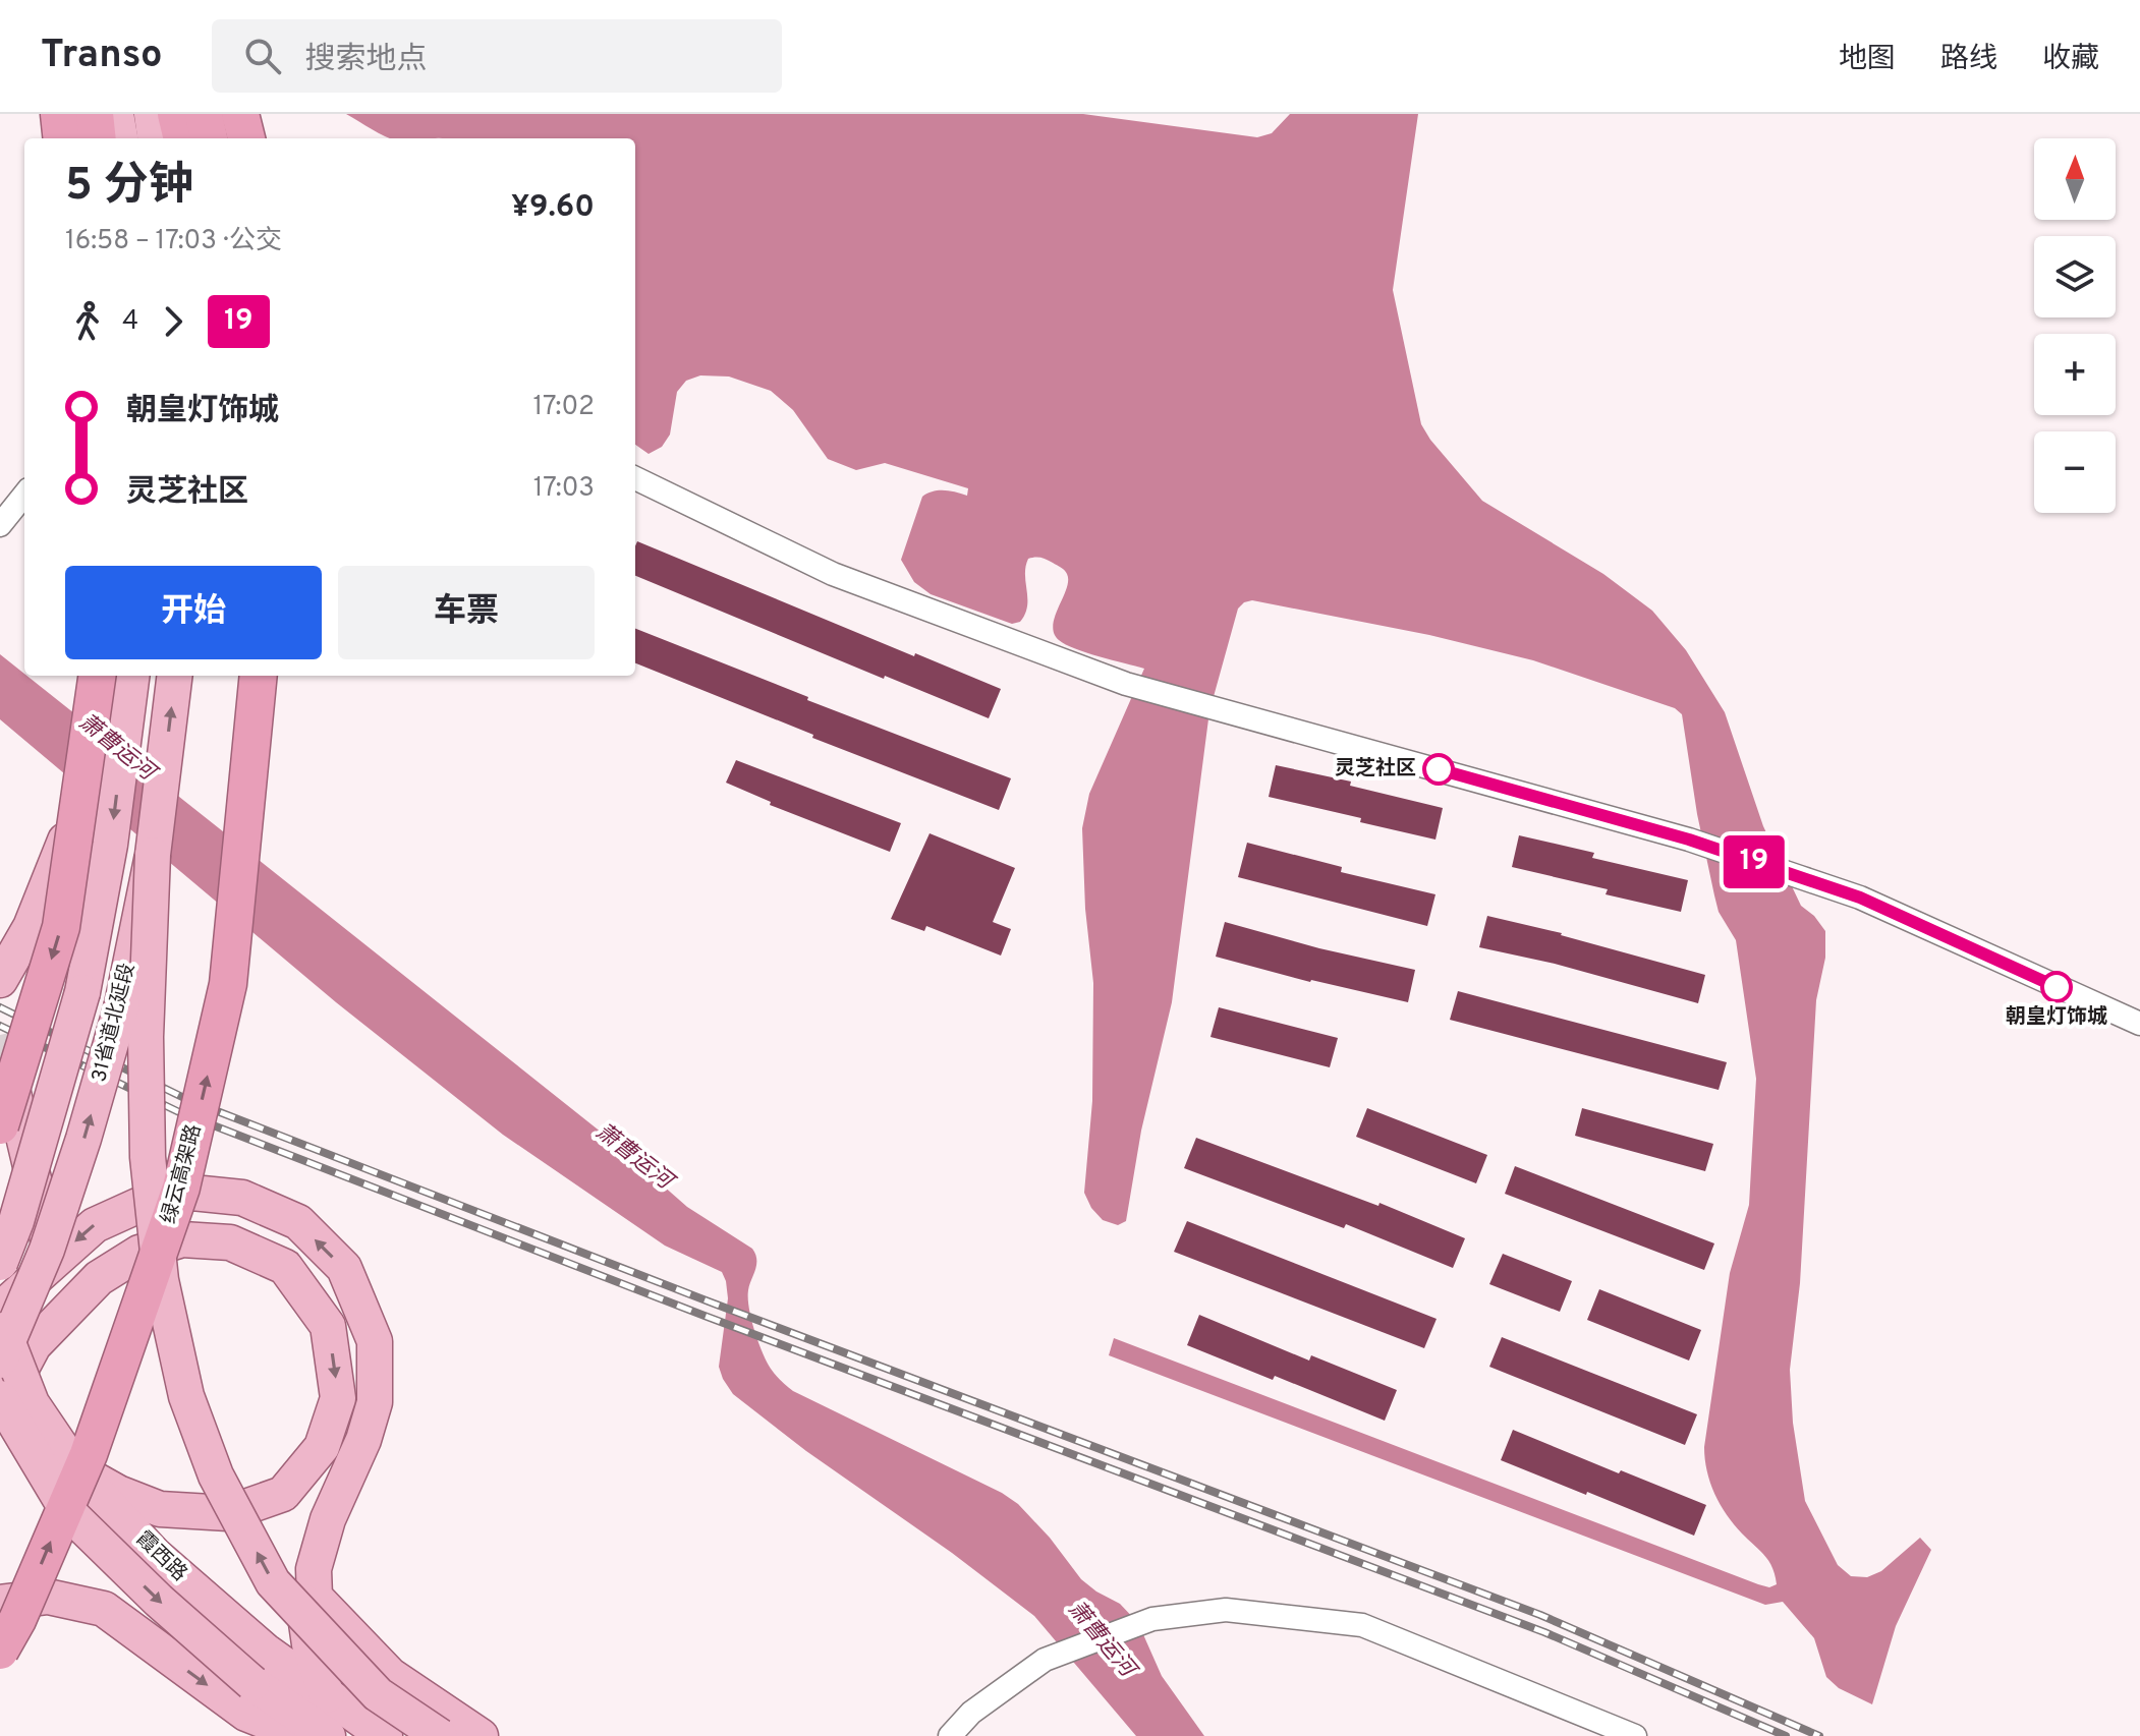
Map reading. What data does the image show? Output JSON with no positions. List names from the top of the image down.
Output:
{
  "streets": {
    "highway": ["绿云高架路"],
    "main road": ["31省道北延段", "霞西路"]
  },
  "water": ["萧曹运河"],
  "places": ["灵芝社区", "朝皇灯饰城"],
  "lines": ["bus line 19"],
  "north": "top",
  "page": {
    "header": "Transo",
    "search": "搜索地点",
    "nav": ["地图", "路线", "收藏"],
    "on_map": "19",
    "map_buttons": ["+", "−"],
    "heading": ["5 分钟", "16:58 – 17:03 · 公交", "¥9.60"],
    "legs": ["4", "19"],
    "list": [
      {
        "name": "朝皇灯饰城",
        "value": "17:02"
      },
      {
        "name": "灵芝社区",
        "value": "17:03"
      }
    ],
    "buttons": ["开始", "车票"]
  }
}
